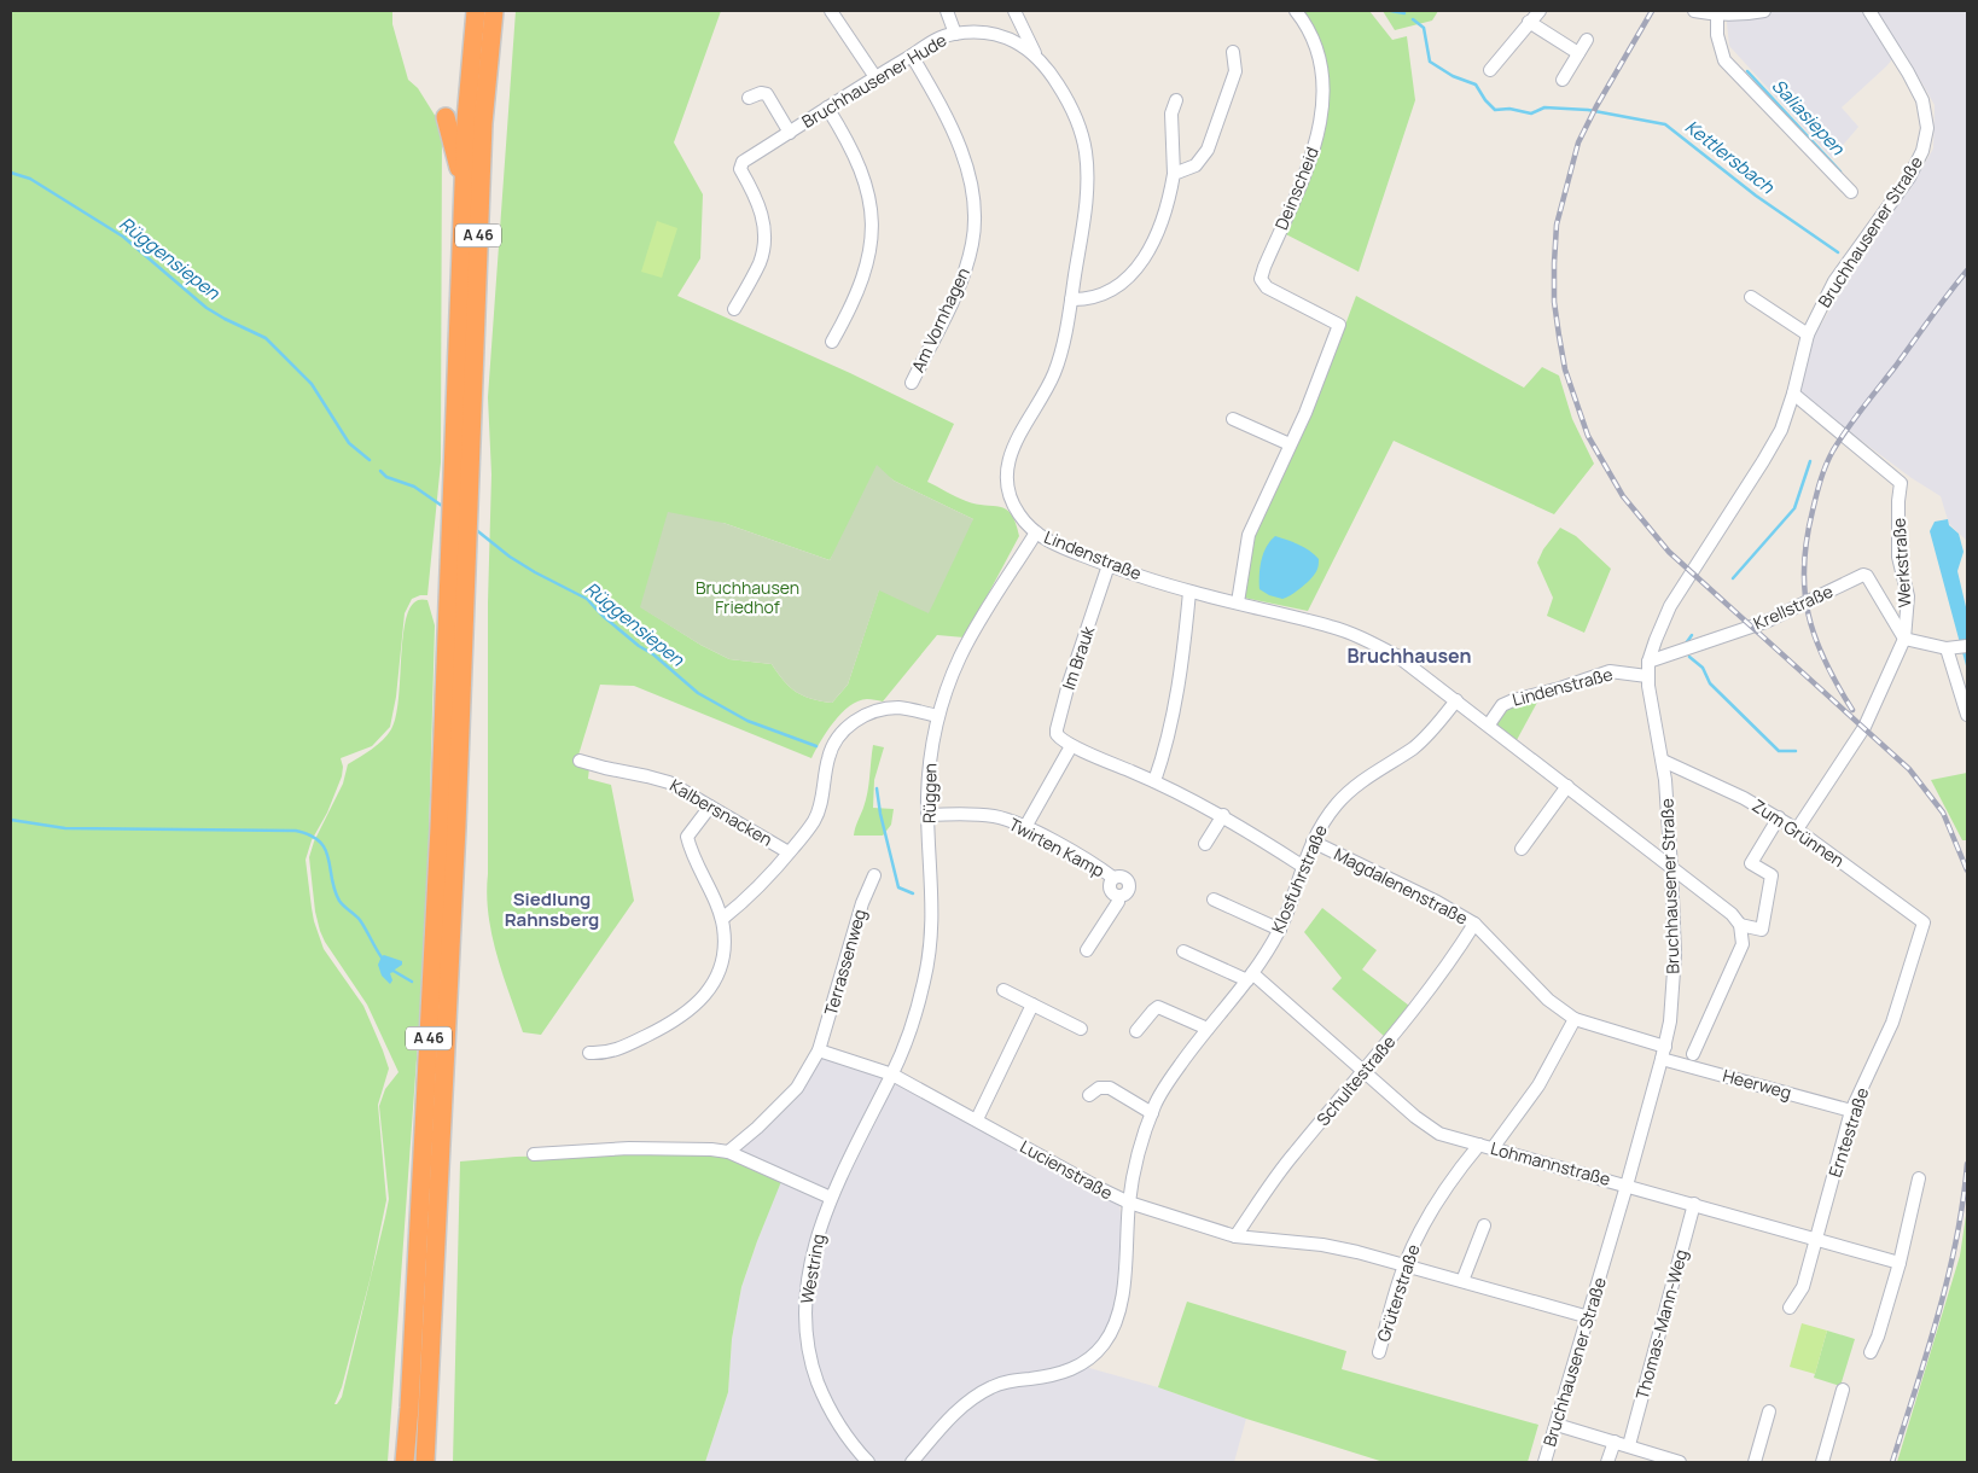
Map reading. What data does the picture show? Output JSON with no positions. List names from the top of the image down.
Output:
{
  "streets": {
    "highway": ["A 46"],
    "street": [
      "Bruchhausener Hude",
      "Deinscheid",
      "Bruchhausener Straße",
      "Am Vornhagen",
      "Lindenstraße",
      "Werkstraße",
      "Krellstraße",
      "Im Brauk",
      "Rüggen",
      "Kalbersnacken",
      "Zum Grünnen",
      "Twirten Kamp",
      "Klosfuhrstraße",
      "Magdalenenstraße",
      "Terrassenweg",
      "Schultestraße",
      "Heerweg",
      "Erntestraße",
      "Lohmannstraße",
      "Lucienstraße",
      "Westring",
      "Grüterstraße",
      "Thomas-Mann-Weg"
    ]
  },
  "crossings": [
    ["Bruchhausener Hude", "Am Vornhagen"],
    ["Bruchhausener Hude", "Lindenstraße"],
    ["Bruchhausener Straße", "Lindenstraße"],
    ["Bruchhausener Straße", "Werkstraße"],
    ["Bruchhausener Straße", "Krellstraße"],
    ["Bruchhausener Straße", "Zum Grünnen"],
    ["Bruchhausener Straße", "Magdalenenstraße"],
    ["Bruchhausener Straße", "Heerweg"],
    ["Bruchhausener Straße", "Lohmannstraße"],
    ["Bruchhausener Straße", "Lucienstraße"],
    ["Lindenstraße", "Im Brauk"],
    ["Lindenstraße", "Rüggen"],
    ["Lindenstraße", "Klosfuhrstraße"],
    ["Werkstraße", "Krellstraße"],
    ["Rüggen", "Kalbersnacken"],
    ["Rüggen", "Twirten Kamp"],
    ["Rüggen", "Lucienstraße"],
    ["Rüggen", "Westring"],
    ["Zum Grünnen", "Erntestraße"],
    ["Klosfuhrstraße", "Magdalenenstraße"],
    ["Klosfuhrstraße", "Lohmannstraße"],
    ["Klosfuhrstraße", "Lucienstraße"],
    ["Magdalenenstraße", "Schultestraße"],
    ["Magdalenenstraße", "Heerweg"],
    ["Terrassenweg", "Lucienstraße"],
    ["Schultestraße", "Lohmannstraße"],
    ["Schultestraße", "Lucienstraße"],
    ["Heerweg", "Erntestraße"],
    ["Erntestraße", "Lohmannstraße"],
    ["Lohmannstraße", "Grüterstraße"],
    ["Lohmannstraße", "Thomas-Mann-Weg"],
    ["Lucienstraße", "Westring"],
    ["Lucienstraße", "Grüterstraße"]
  ],
  "districts": ["Bruchhausen", "Siedlung Rahnsberg"],
  "water": ["Saliasiepen", "Kettlersbach", "Rüggensiepen"],
  "parks": ["Bruchhausen Friedhof"]
}
